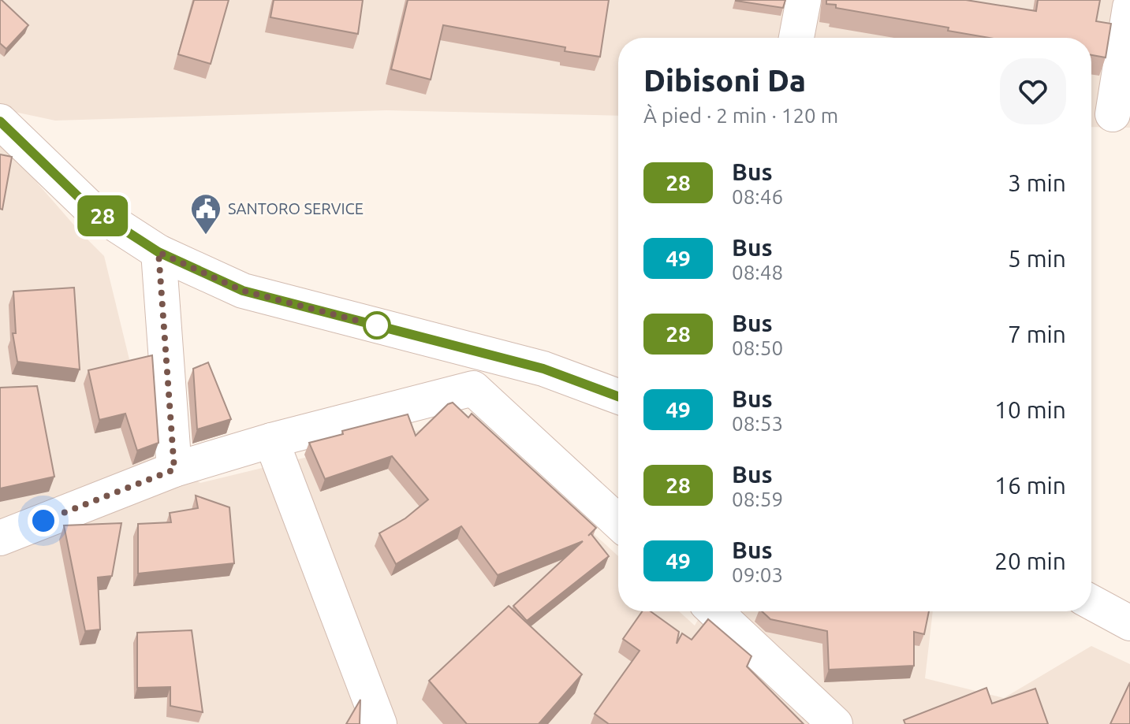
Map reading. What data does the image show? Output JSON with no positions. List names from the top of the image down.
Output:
{
  "places": {
    "public building": ["SANTORO SERVICE"]
  },
  "lines": ["bus line 28"],
  "page": {
    "on_map": "28",
    "heading": ["Dibisoni Da", "À pied · 2 min · 120 m"],
    "list": [
      {
        "mark": "28",
        "name": "Bus",
        "note": "08:46",
        "value": "3 min"
      },
      {
        "mark": "49",
        "name": "Bus",
        "note": "08:48",
        "value": "5 min"
      },
      {
        "mark": "28",
        "name": "Bus",
        "note": "08:50",
        "value": "7 min"
      },
      {
        "mark": "49",
        "name": "Bus",
        "note": "08:53",
        "value": "10 min"
      },
      {
        "mark": "28",
        "name": "Bus",
        "note": "08:59",
        "value": "16 min"
      },
      {
        "mark": "49",
        "name": "Bus",
        "note": "09:03",
        "value": "20 min"
      }
    ]
  }
}
